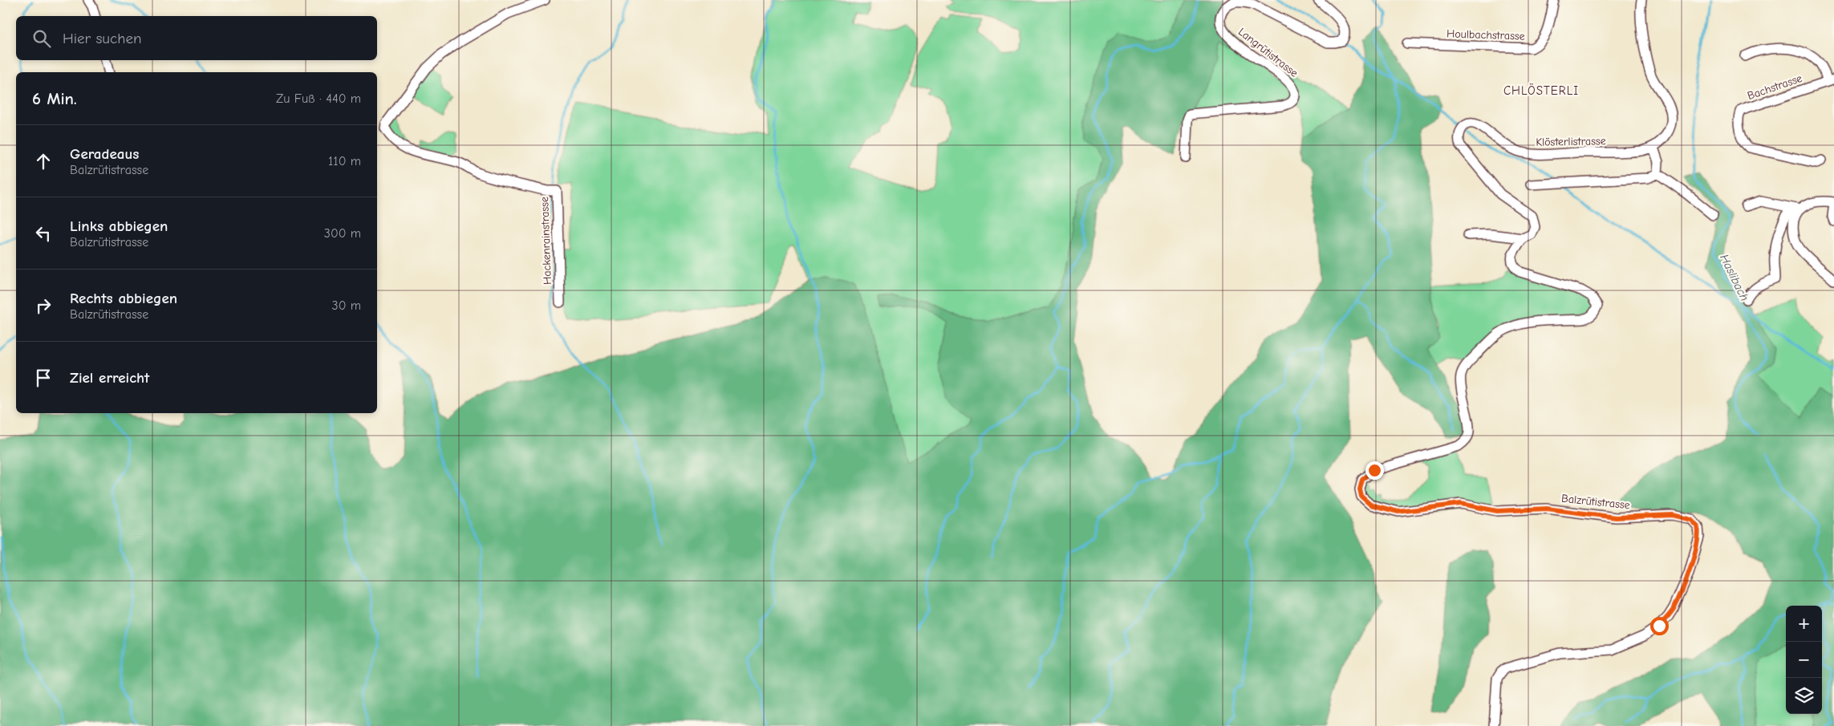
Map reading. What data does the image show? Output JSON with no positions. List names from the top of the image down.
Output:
{
  "streets": {
    "street": [
      "Houlbachstrasse",
      "Langrütistrasse",
      "Bachstrasse",
      "Klösterlistrasse",
      "Hackenrainstrasse",
      "Balzrütistrasse"
    ]
  },
  "crossings": [
    ["Klösterlistrasse", "Balzrütistrasse"]
  ],
  "districts": ["CHLÖSTERLI"],
  "water": ["Haslibach"],
  "page": {
    "search": "Hier suchen",
    "heading": ["6 Min.", "Zu Fuß · 440 m"],
    "list": [
      ["Geradeaus", "Balzrütistrasse", "110 m"],
      ["Links abbiegen", "Balzrütistrasse", "300 m"],
      ["Rechts abbiegen", "Balzrütistrasse", "30 m"],
      "Ziel erreicht"
    ],
    "map_buttons": ["+", "−"]
  }
}
